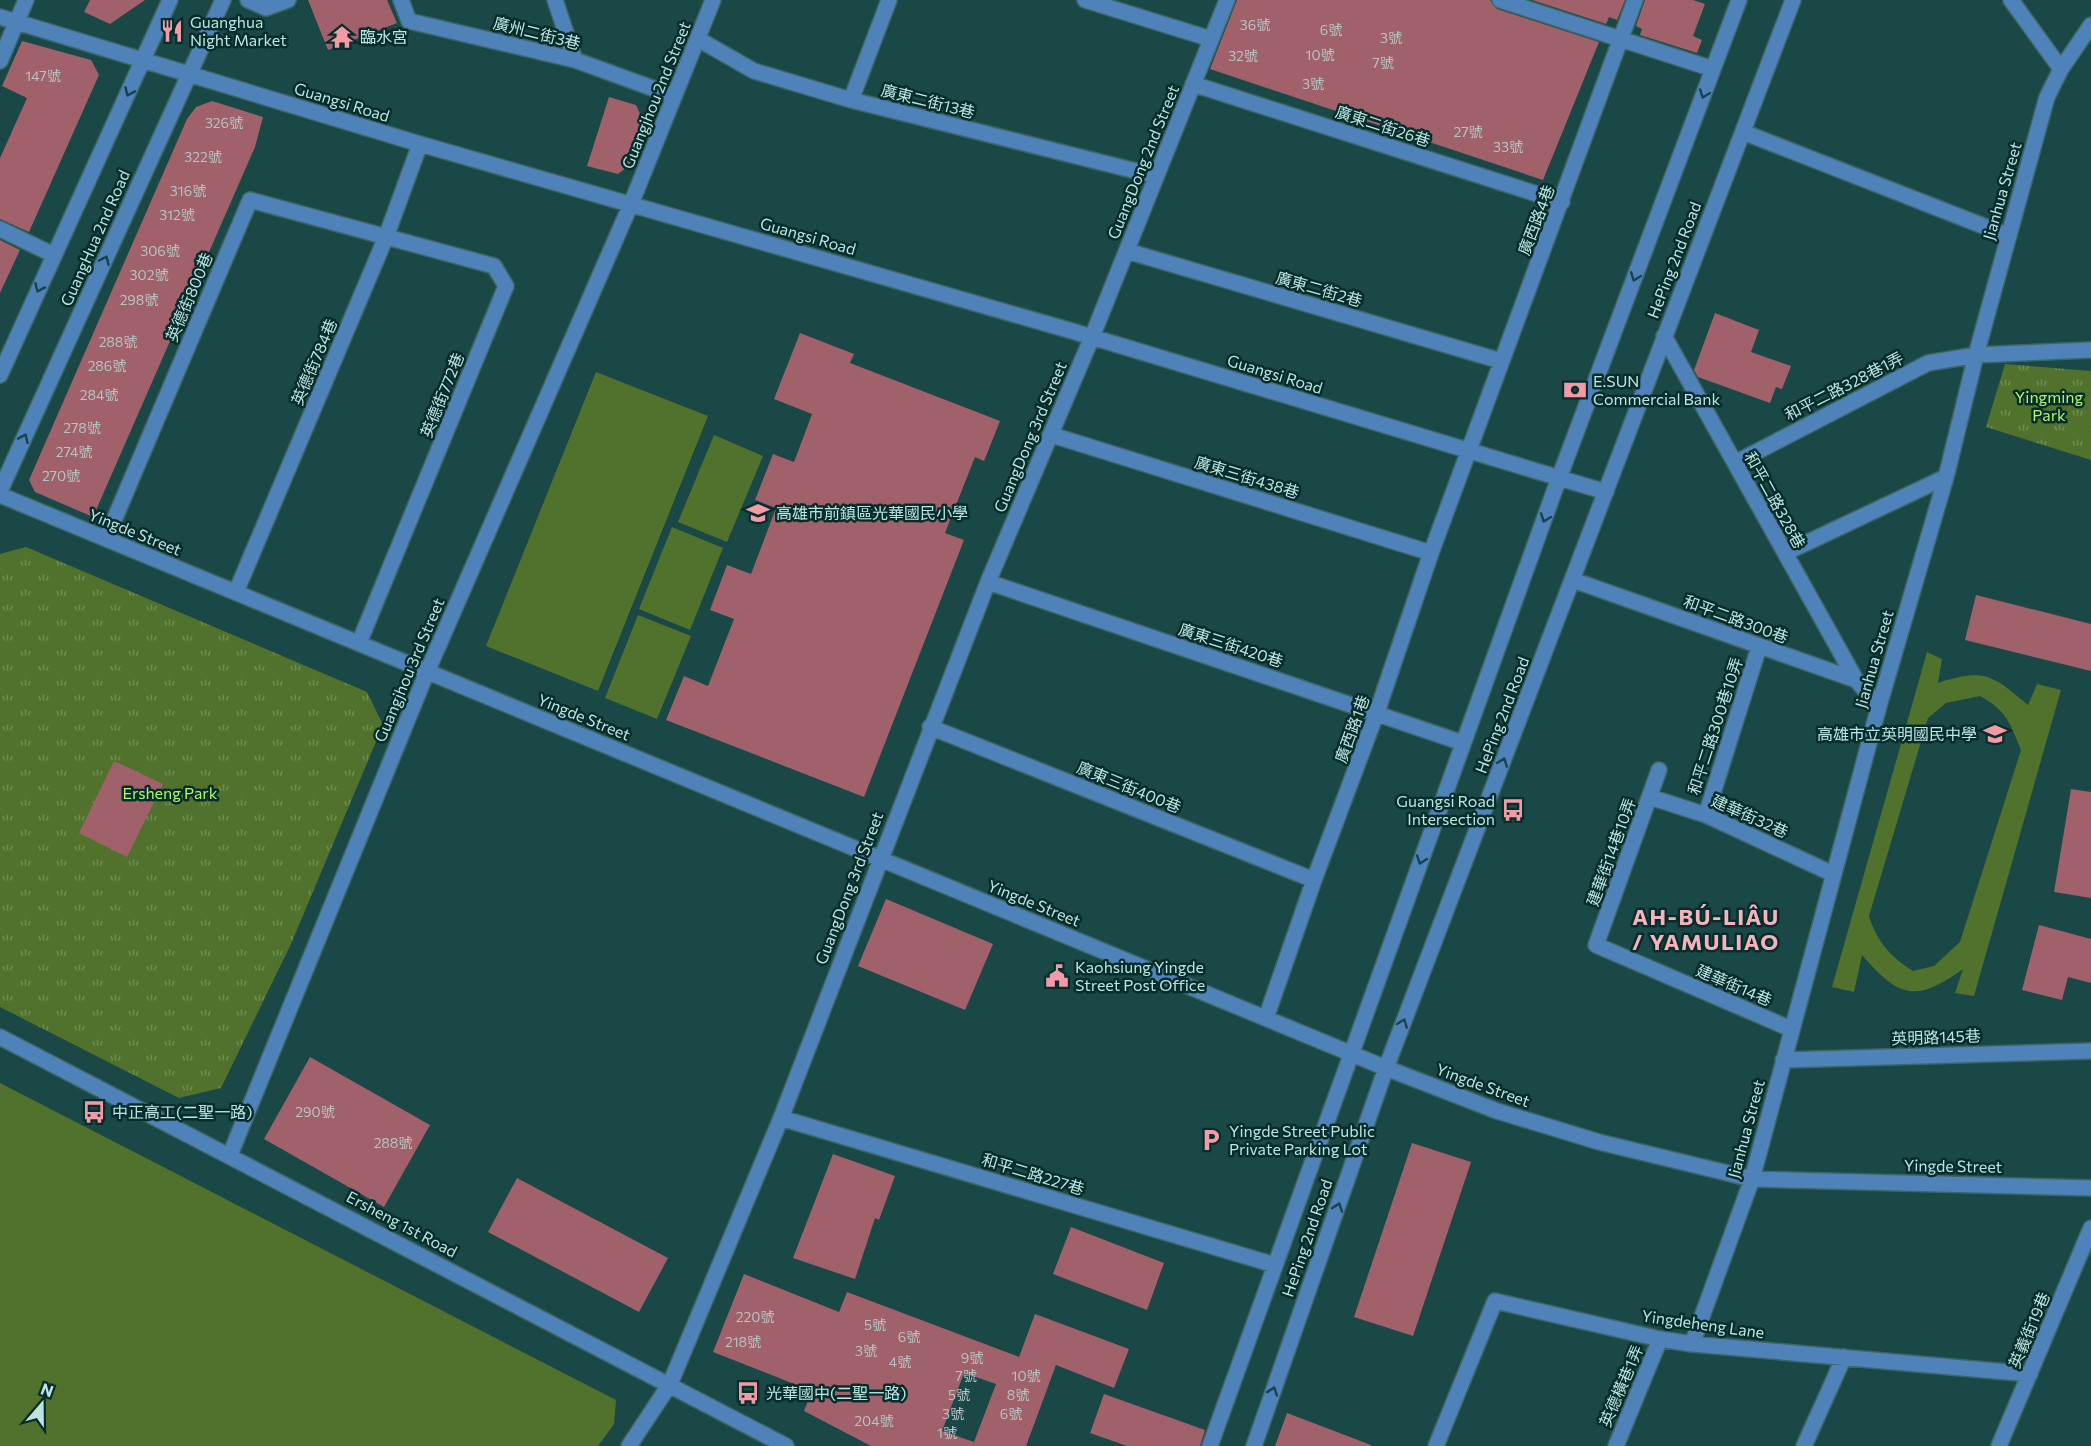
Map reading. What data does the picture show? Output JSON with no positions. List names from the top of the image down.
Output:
{
  "streets": {
    "street": [
      "廣州二街3巷",
      "Guangjhou 2nd Street",
      "廣東二街13巷",
      "Guangsi Road",
      "廣東二街26巷",
      "GuangDong 2nd Street",
      "Jianhua Street",
      "廣西路4巷",
      "GuangHua 2nd Road",
      "HePing 2nd Road",
      "廣東二街2巷",
      "英德街800巷",
      "英德街784巷",
      "和平二路328巷1弄",
      "英德街772巷",
      "GuangDong 3rd Street",
      "廣東三街438巷",
      "和平二路328巷",
      "Yingde Street",
      "和平二路300巷",
      "廣東三街420巷",
      "Guangjhou 3rd Street",
      "和平二路300巷10弄",
      "廣西路1巷",
      "廣東三街400巷",
      "建華街32巷",
      "建華街14巷10弄",
      "建華街14巷",
      "英明路145巷",
      "和平二路227巷",
      "Ersheng 1st Road",
      "Yingdeheng Lane",
      "英義街19巷",
      "英德橫巷1弄"
    ]
  },
  "crossings": [
    ["廣州二街3巷", "Guangjhou 2nd Street"],
    ["Guangjhou 2nd Street", "廣東二街13巷"],
    ["Guangjhou 2nd Street", "Guangsi Road"],
    ["Guangjhou 2nd Street", "Guangjhou 3rd Street"],
    ["廣東二街13巷", "GuangDong 2nd Street"],
    ["Guangsi Road", "GuangDong 2nd Street"],
    ["Guangsi Road", "廣西路4巷"],
    ["Guangsi Road", "GuangHua 2nd Road"],
    ["Guangsi Road", "HePing 2nd Road"],
    ["Guangsi Road", "英德街784巷"],
    ["Guangsi Road", "GuangDong 3rd Street"],
    ["Guangsi Road", "Guangjhou 3rd Street"],
    ["Guangsi Road", "廣西路1巷"],
    ["廣東二街26巷", "GuangDong 2nd Street"],
    ["廣東二街26巷", "廣西路4巷"],
    ["GuangDong 2nd Street", "廣東二街2巷"],
    ["GuangDong 2nd Street", "GuangDong 3rd Street"],
    ["Jianhua Street", "和平二路328巷1弄"],
    ["Jianhua Street", "Yingde Street"],
    ["Jianhua Street", "和平二路300巷"],
    ["Jianhua Street", "建華街32巷"],
    ["Jianhua Street", "建華街14巷"],
    ["Jianhua Street", "英明路145巷"],
    ["Jianhua Street", "Yingdeheng Lane"],
    ["廣西路4巷", "廣東二街2巷"],
    ["廣西路4巷", "廣西路1巷"],
    ["GuangHua 2nd Road", "Yingde Street"],
    ["HePing 2nd Road", "和平二路328巷"],
    ["HePing 2nd Road", "Yingde Street"],
    ["HePing 2nd Road", "和平二路300巷"],
    ["HePing 2nd Road", "廣東三街420巷"],
    ["HePing 2nd Road", "和平二路227巷"],
    ["英德街800巷", "英德街784巷"],
    ["英德街800巷", "英德街772巷"],
    ["英德街800巷", "Yingde Street"],
    ["英德街784巷", "英德街772巷"],
    ["英德街784巷", "Yingde Street"],
    ["和平二路328巷1弄", "和平二路328巷"],
    ["英德街772巷", "Yingde Street"],
    ["GuangDong 3rd Street", "廣東三街438巷"],
    ["GuangDong 3rd Street", "Yingde Street"],
    ["GuangDong 3rd Street", "廣東三街420巷"],
    ["GuangDong 3rd Street", "廣東三街400巷"],
    ["GuangDong 3rd Street", "和平二路227巷"],
    ["GuangDong 3rd Street", "Ersheng 1st Road"],
    ["廣東三街438巷", "廣西路1巷"],
    ["和平二路328巷", "和平二路300巷"],
    ["Yingde Street", "Guangjhou 3rd Street"],
    ["Yingde Street", "廣西路1巷"],
    ["和平二路300巷", "和平二路300巷10弄"],
    ["廣東三街420巷", "廣西路1巷"],
    ["Guangjhou 3rd Street", "Ersheng 1st Road"],
    ["和平二路300巷10弄", "建華街32巷"],
    ["廣西路1巷", "廣東三街400巷"],
    ["建華街32巷", "建華街14巷10弄"],
    ["建華街14巷10弄", "建華街14巷"],
    ["Yingdeheng Lane", "英義街19巷"],
    ["Yingdeheng Lane", "英德橫巷1弄"]
  ],
  "districts": ["AH-BÚ-LIÂU / YAMULIAO"],
  "parks": ["Yingming Park", "Ersheng Park"],
  "places": {
    "restaurant": ["Guanghua Night Market"],
    "temple": ["臨水宮"],
    "bank": ["E.SUN Commercial Bank"],
    "school or university": ["高雄市前鎮區光華國民小學", "高雄市立英明國民中學"],
    "bus stop": ["Guangsi Road Intersection", "中正高工(二聖一路)", "光華國中(二聖一路)"],
    "public building": ["Kaohsiung Yingde Street Post Office"],
    "parking": ["Yingde Street Public Private Parking Lot"]
  },
  "house_numbers": [
    "36號",
    "6號",
    "3號",
    "10號",
    "32號",
    "7號",
    "147號",
    "3號",
    "326號",
    "27號",
    "33號",
    "322號",
    "316號",
    "312號",
    "306號",
    "302號",
    "298號",
    "288號",
    "286號",
    "284號",
    "278號",
    "274號",
    "270號",
    "290號",
    "288號",
    "220號",
    "5號",
    "6號",
    "218號",
    "3號",
    "9號",
    "4號",
    "7號",
    "10號",
    "5號",
    "8號",
    "3號",
    "6號",
    "204號",
    "1號"
  ],
  "north": "top"
}
